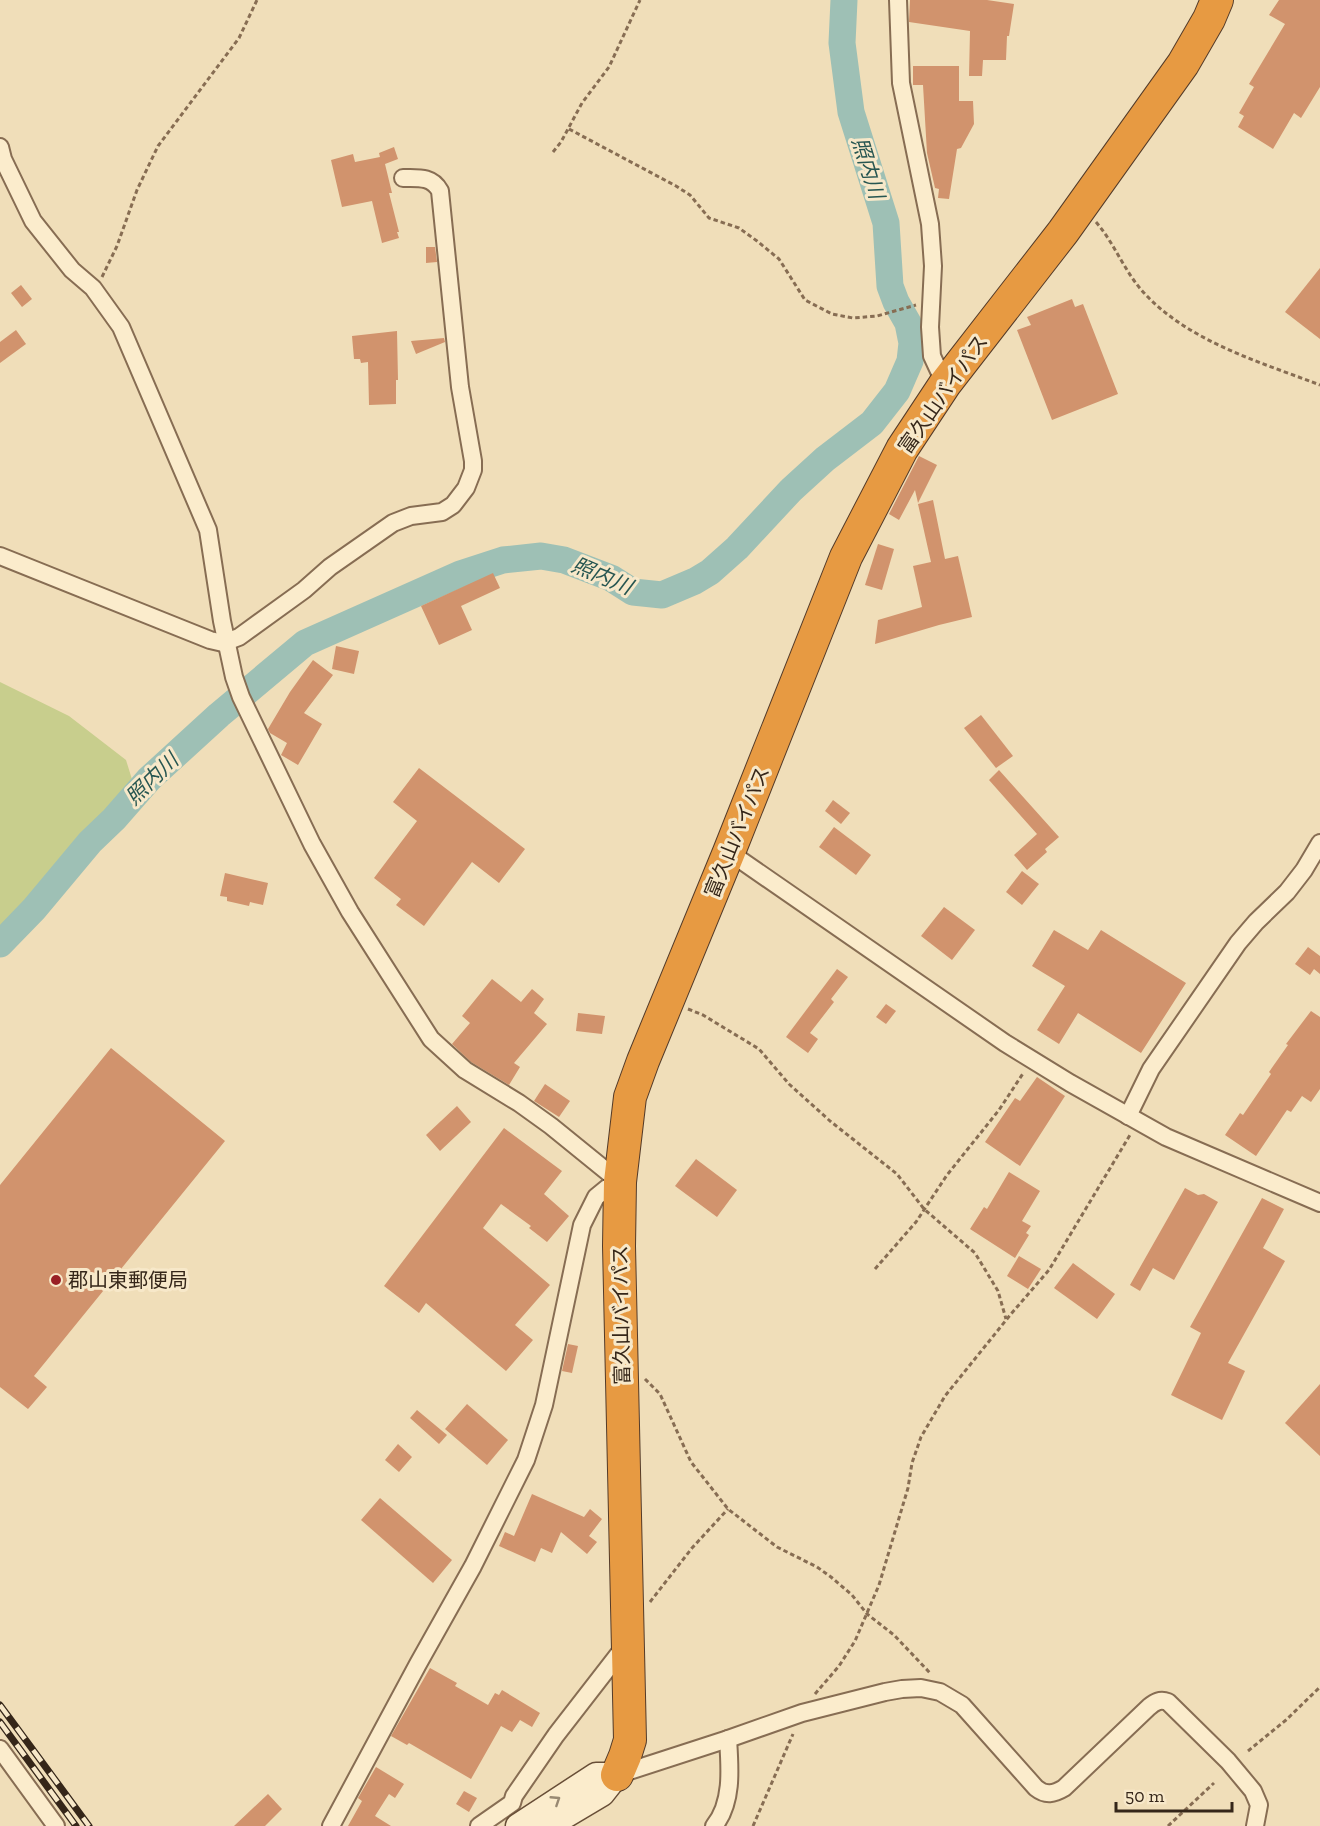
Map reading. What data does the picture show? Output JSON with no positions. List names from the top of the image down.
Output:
{
  "streets": {
    "highway": ["富久山バイパス"]
  },
  "water": ["照内川"],
  "places": ["郡山東郵便局"],
  "scale_bar": "50 m"
}
